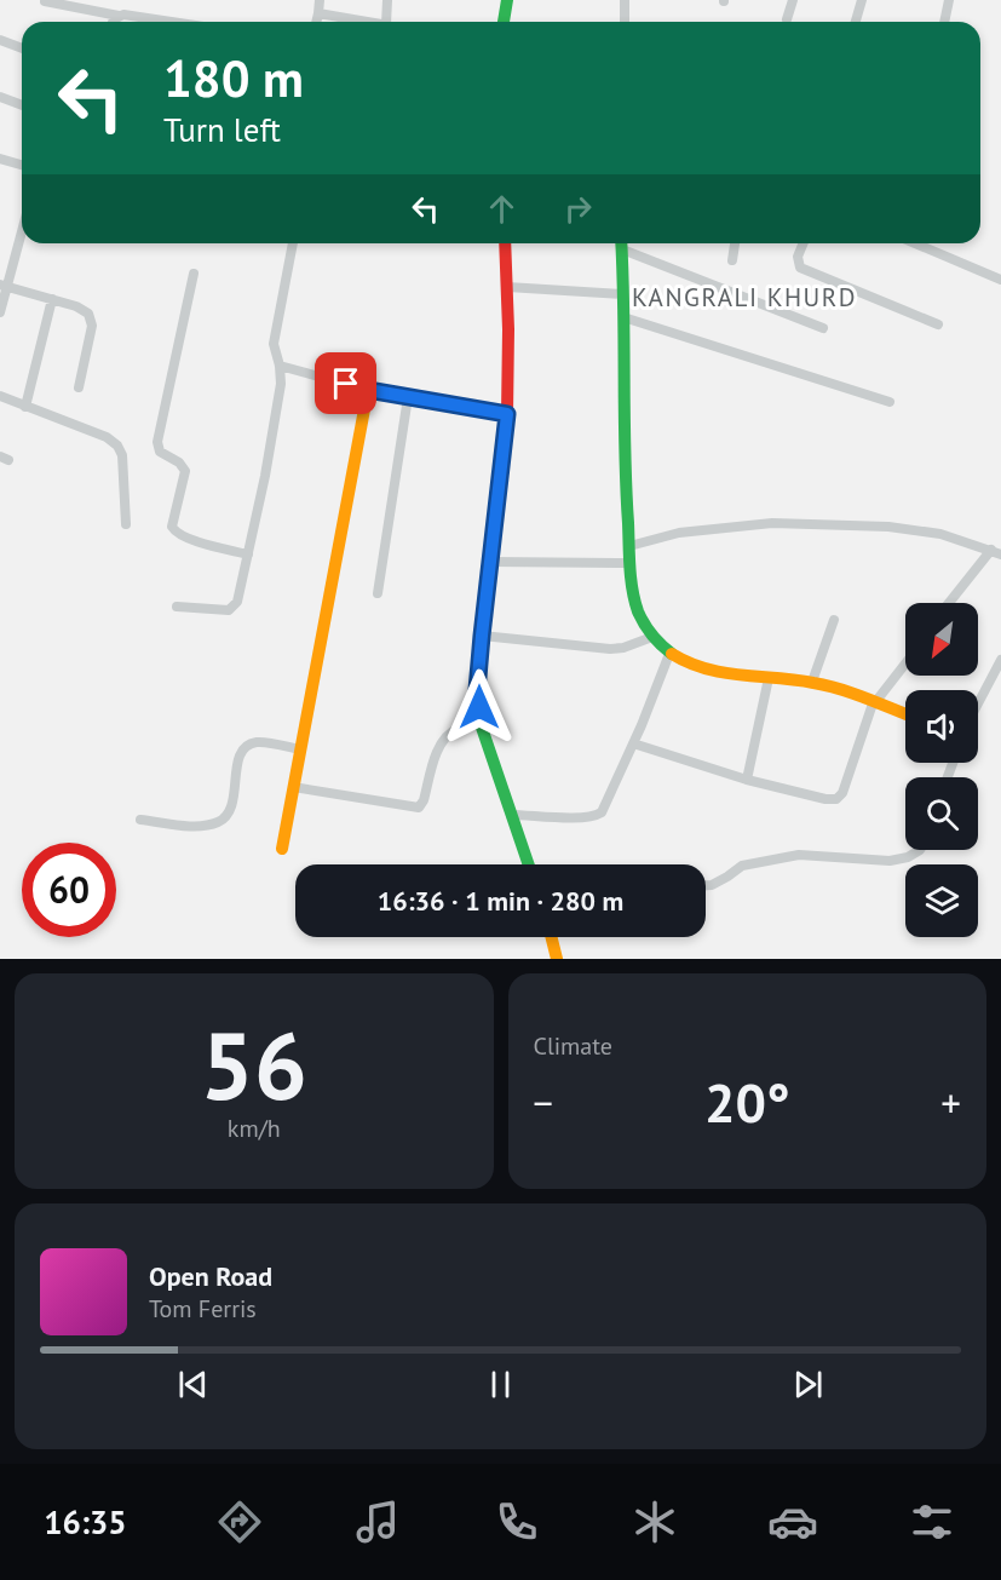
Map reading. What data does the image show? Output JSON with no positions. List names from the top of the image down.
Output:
{
  "districts": ["KANGRALI KHURD"],
  "north": "bottom left",
  "page": {
    "turn": ["180 m", "Turn left"],
    "limit": "60",
    "trip": "16:36 · 1 min · 280 m",
    "tile": [
      ["56", "km/h"],
      "Climate"
    ],
    "heat": ["−", "20°", "+"],
    "song": ["Open Road", "Tom Ferris"],
    "tabs": "16:35"
  }
}
